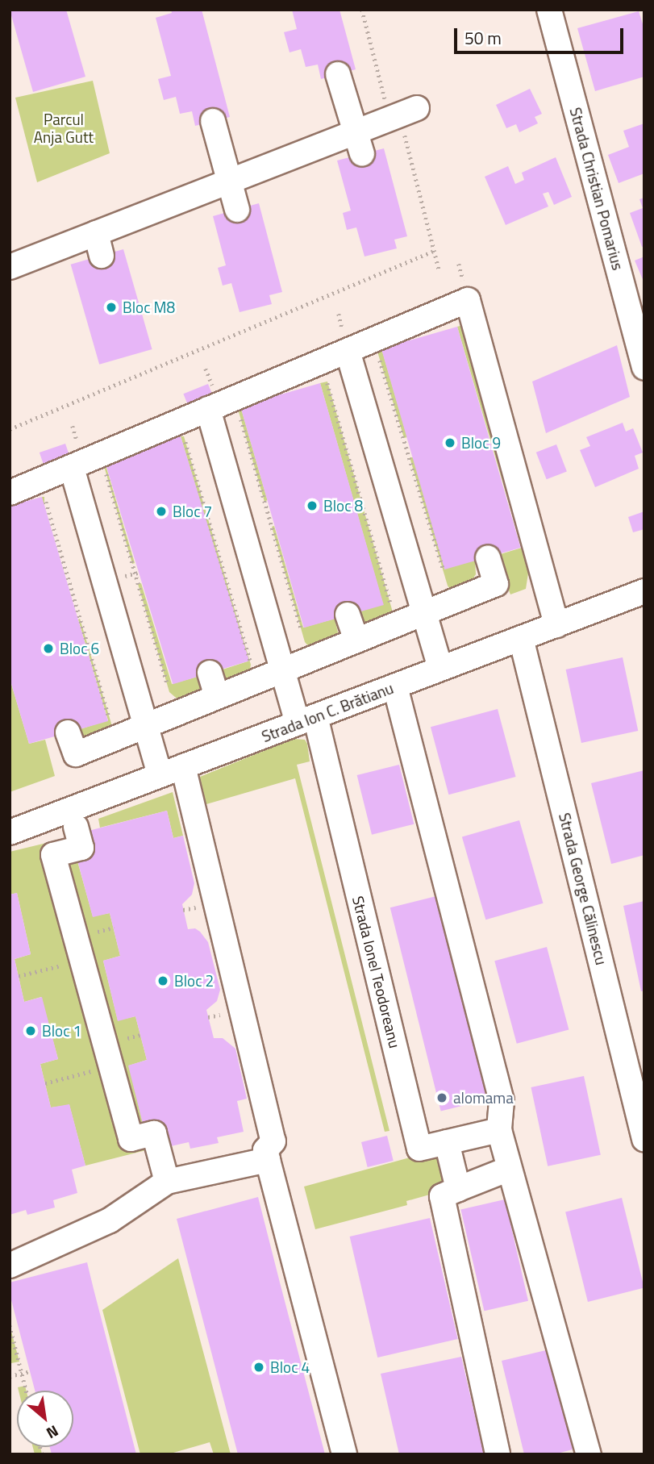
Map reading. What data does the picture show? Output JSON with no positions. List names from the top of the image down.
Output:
{
  "streets": {
    "street": [
      "Strada Christian Pomarius",
      "Strada Ion C. Brătianu",
      "Strada George Călinescu",
      "Strada Ionel Teodoreanu"
    ]
  },
  "crossings": [
    ["Strada Ion C. Brătianu", "Strada George Călinescu"],
    ["Strada Ion C. Brătianu", "Strada Ionel Teodoreanu"]
  ],
  "parks": ["Parcul Anja Gutt"],
  "places": [
    "Bloc M8",
    "Bloc 9",
    "Bloc 8",
    "Bloc 7",
    "Bloc 6",
    "Bloc 2",
    "Bloc 1",
    "alomama",
    "Bloc 4"
  ],
  "scale_bar": "50 m",
  "north": "bottom right"
}
